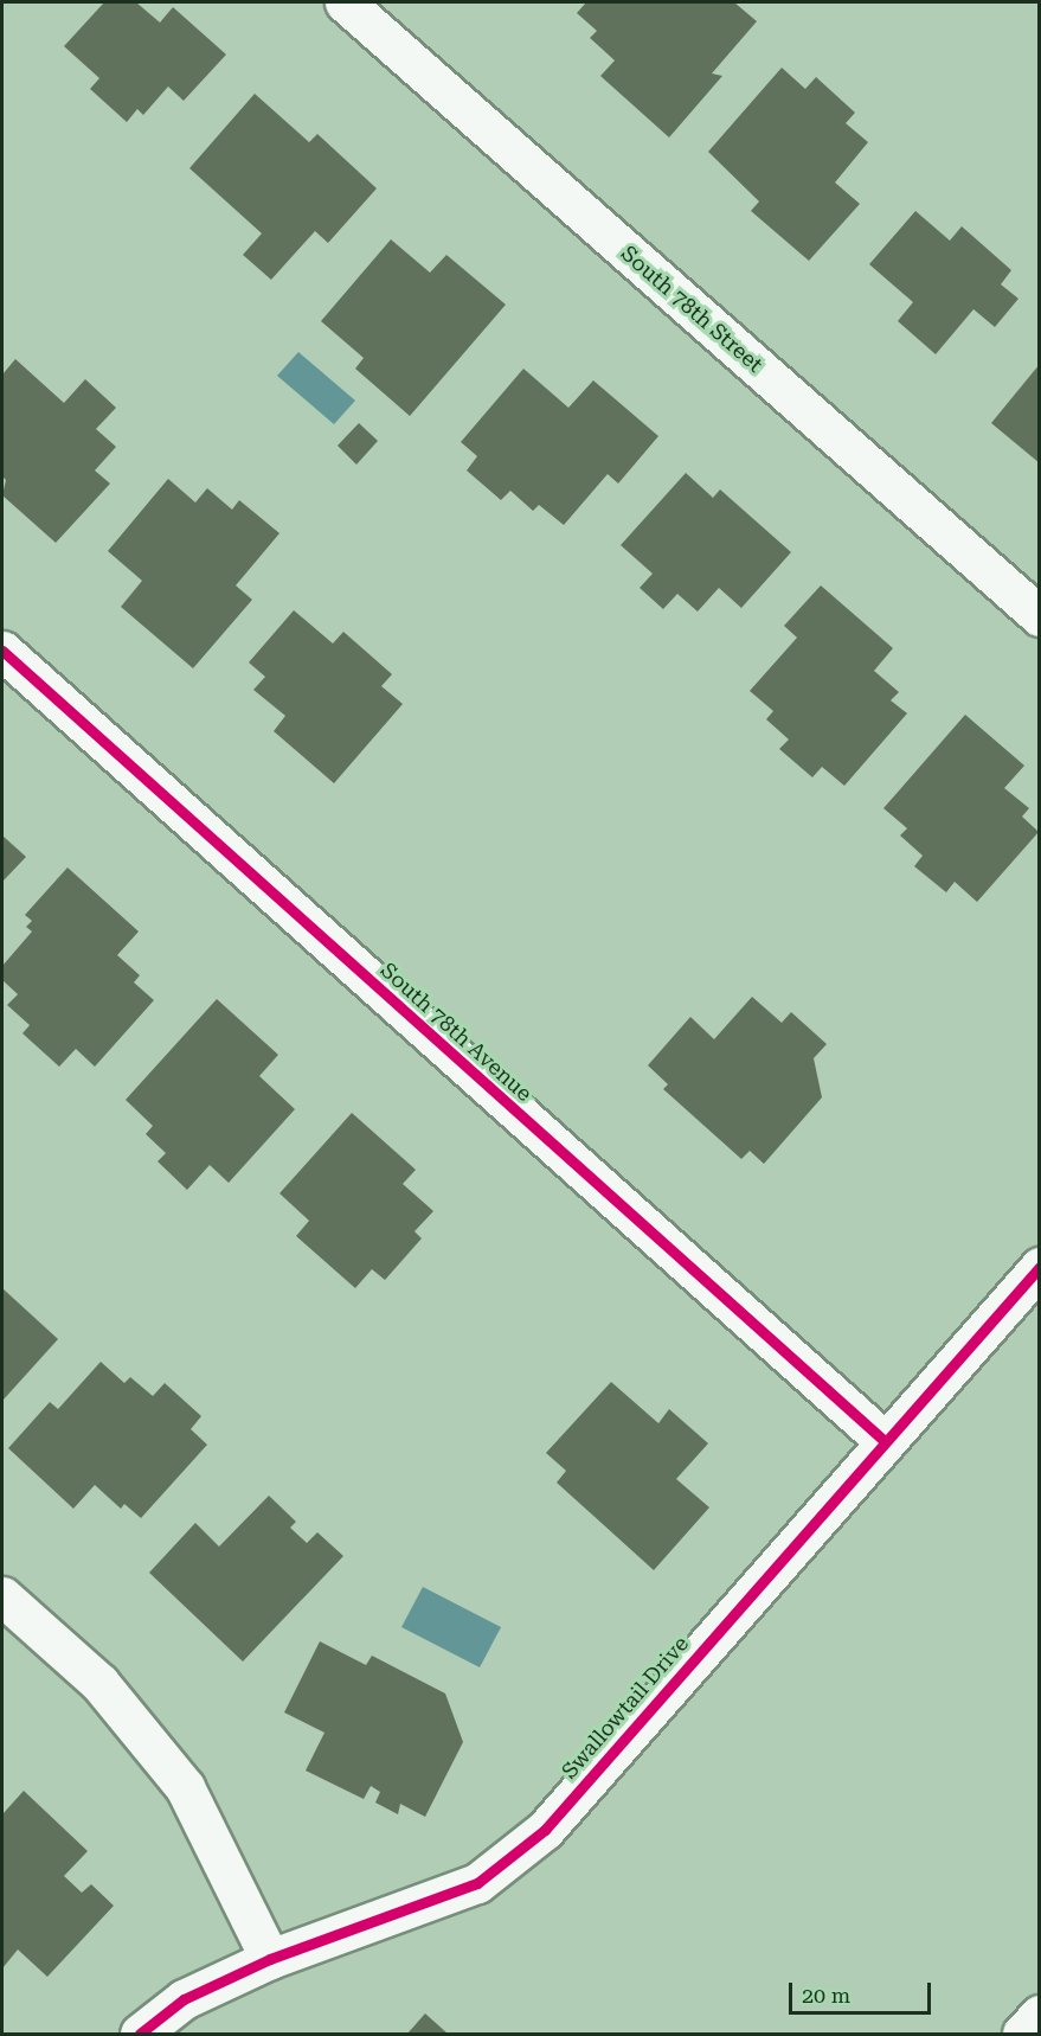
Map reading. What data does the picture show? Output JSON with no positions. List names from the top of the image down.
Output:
{
  "streets": {
    "street": ["South 78th Street", "South 78th Avenue", "Swallowtail Drive"]
  },
  "crossings": [
    ["South 78th Avenue", "Swallowtail Drive"]
  ],
  "scale_bar": "20 m"
}
